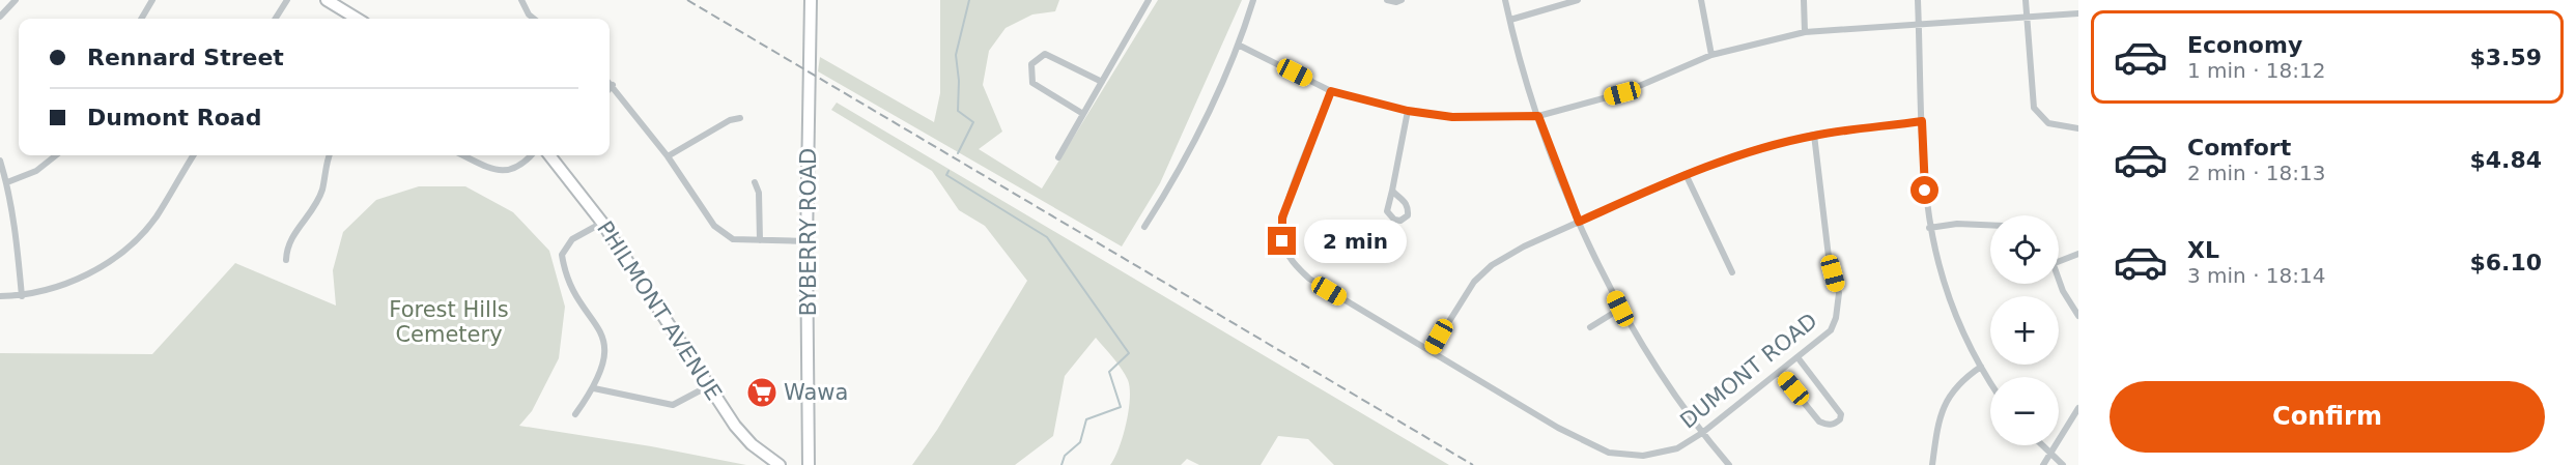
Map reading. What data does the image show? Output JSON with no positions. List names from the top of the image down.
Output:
{
  "streets": {
    "main road": ["BYBERRY ROAD", "PHILMONT AVENUE"],
    "street": ["DUMONT ROAD"]
  },
  "parks": ["Forest Hills Cemetery"],
  "places": {
    "supermarket": ["Wawa"]
  },
  "page": {
    "list": [
      {
        "name": "Economy",
        "note": "1 min · 18:12",
        "value": "$3.59"
      },
      {
        "name": "Comfort",
        "note": "2 min · 18:13",
        "value": "$4.84"
      },
      {
        "name": "XL",
        "note": "3 min · 18:14",
        "value": "$6.10"
      }
    ],
    "banner": ["Rennard Street", "Dumont Road"],
    "map_buttons": ["+", "−"],
    "bubble": "2 min",
    "buttons": "Confirm"
  }
}
